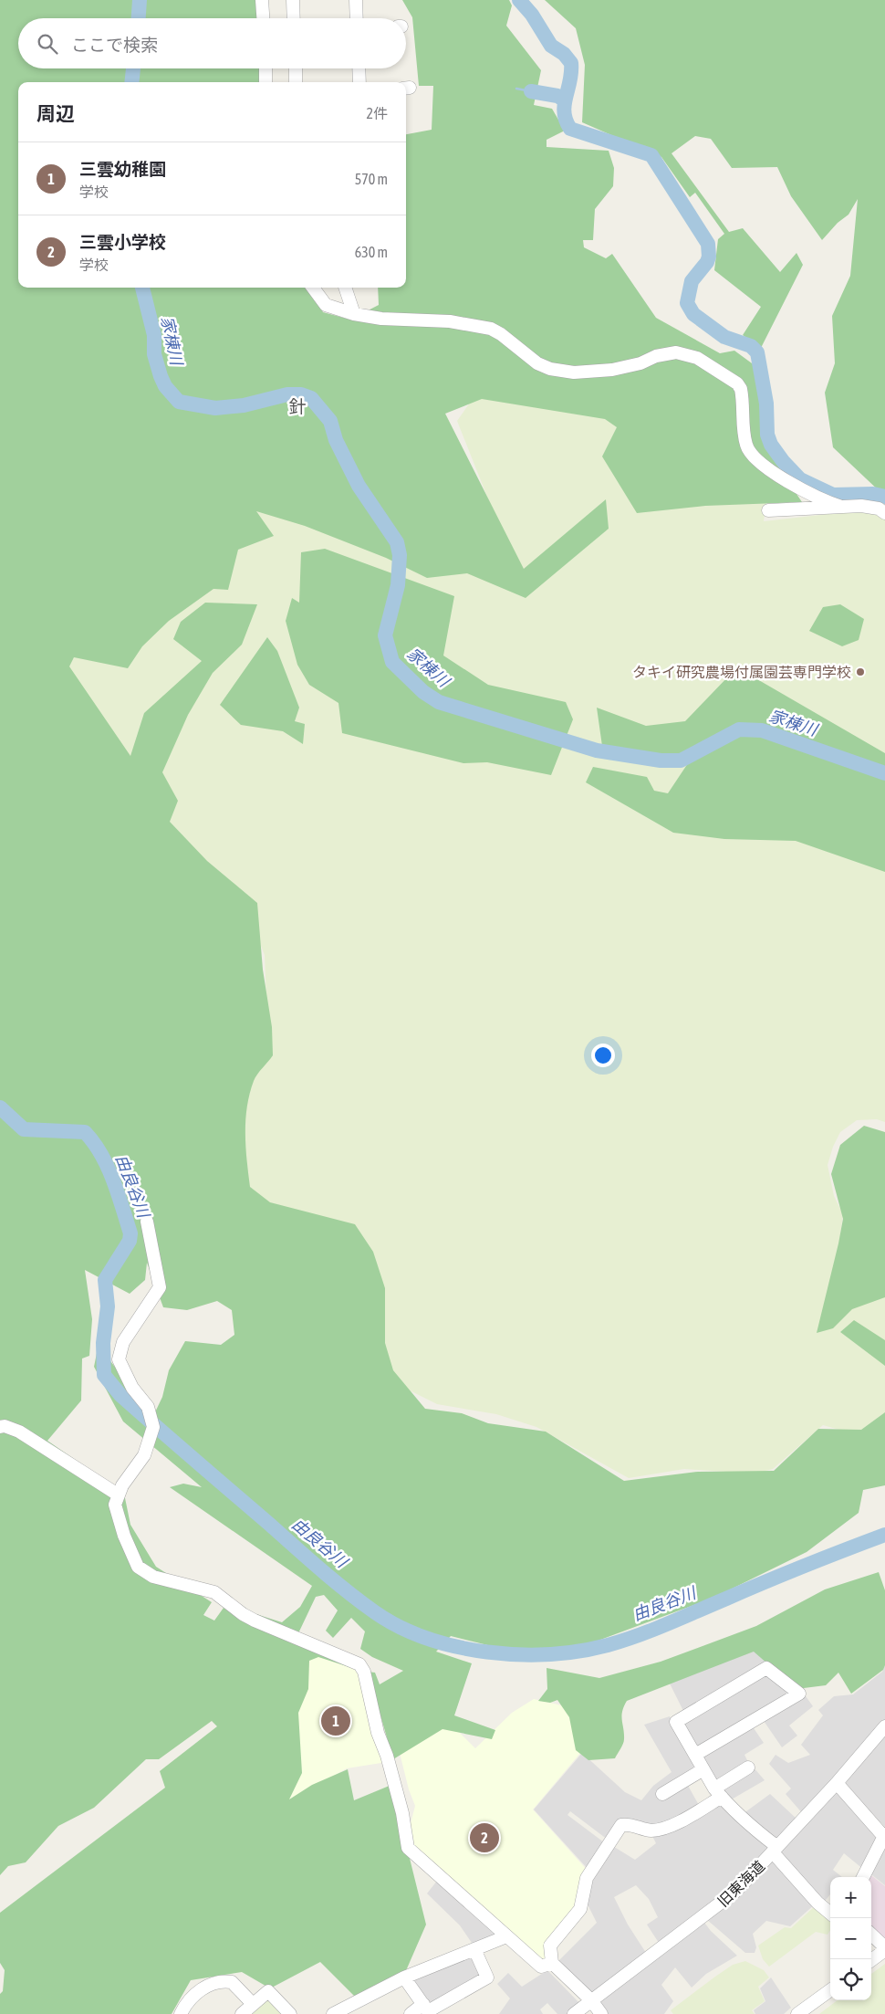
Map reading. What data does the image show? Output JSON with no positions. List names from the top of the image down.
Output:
{
  "streets": {
    "street": ["旧東海道"]
  },
  "districts": ["針"],
  "water": ["家棟川", "由良谷川"],
  "places": ["タキイ研究農場付属園芸専門学校"],
  "page": {
    "search": "ここで検索",
    "heading": ["周辺", "2件"],
    "list": [
      {
        "mark": "1",
        "name": "三雲幼稚園",
        "note": "学校",
        "value": "570 m"
      },
      {
        "mark": "2",
        "name": "三雲小学校",
        "note": "学校",
        "value": "630 m"
      }
    ],
    "pins": ["1", "2"],
    "map_buttons": ["+", "−"]
  }
}
